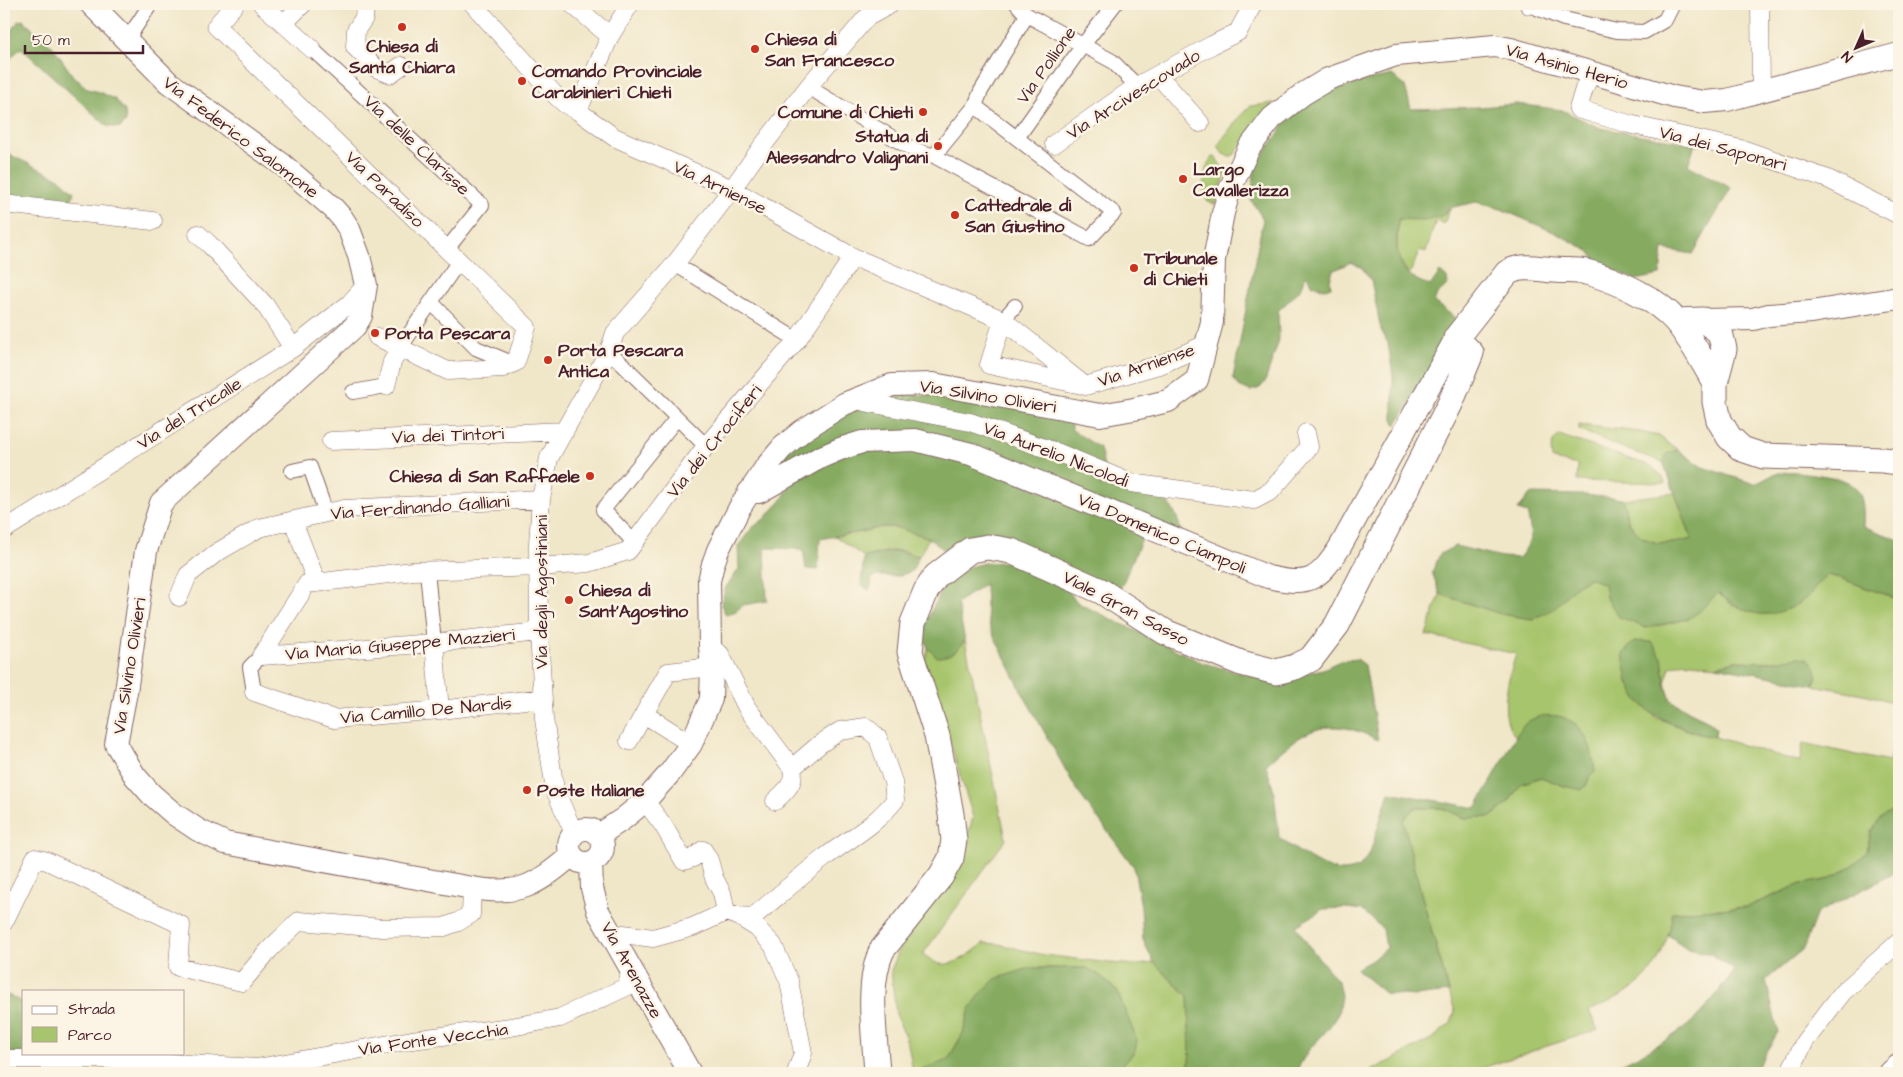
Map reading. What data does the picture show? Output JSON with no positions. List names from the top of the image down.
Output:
{
  "streets": {
    "main road": ["Viale Gran Sasso"],
    "street": [
      "Via Pollione",
      "Via Asinio Herio",
      "Via Arcivescovado",
      "Via Federico Salomone",
      "Via delle Clarisse",
      "Via dei Saponari",
      "Via Arniense",
      "Via Paradiso",
      "Via Silvino Olivieri",
      "Via del Tricalle",
      "Via dei Tintori",
      "Via dei Crociferi",
      "Via Aurelio Nicolodi",
      "Via Ferdinando Galliani",
      "Via Domenico Ciampoli",
      "Via degli Agostiniani",
      "Via Maria Giuseppe Mazzieri",
      "Via Camillo De Nardis",
      "Via Arenazze",
      "Via Fonte Vecchia"
    ]
  },
  "crossings": [
    ["Via Asinio Herio", "Via dei Saponari"],
    ["Via Asinio Herio", "Via Arniense"],
    ["Via Asinio Herio", "Via Silvino Olivieri"],
    ["Via Federico Salomone", "Via Silvino Olivieri"],
    ["Via Federico Salomone", "Via del Tricalle"],
    ["Via delle Clarisse", "Via Paradiso"],
    ["Via Arniense", "Via Silvino Olivieri"],
    ["Via Arniense", "Via dei Crociferi"],
    ["Via Silvino Olivieri", "Via del Tricalle"],
    ["Via Silvino Olivieri", "Via Aurelio Nicolodi"],
    ["Via Silvino Olivieri", "Via Domenico Ciampoli"],
    ["Via Silvino Olivieri", "Via degli Agostiniani"],
    ["Via Silvino Olivieri", "Via Arenazze"],
    ["Via dei Tintori", "Via degli Agostiniani"],
    ["Via dei Crociferi", "Via degli Agostiniani"],
    ["Via Ferdinando Galliani", "Via degli Agostiniani"],
    ["Via Domenico Ciampoli", "Viale Gran Sasso"],
    ["Via degli Agostiniani", "Via Maria Giuseppe Mazzieri"],
    ["Via degli Agostiniani", "Via Camillo De Nardis"],
    ["Via degli Agostiniani", "Via Arenazze"],
    ["Via Arenazze", "Via Fonte Vecchia"]
  ],
  "places": [
    "Chiesa di Santa Chiara",
    "Chiesa di San Francesco",
    "Comando Provinciale Carabinieri Chieti",
    "Comune di Chieti",
    "Statua di Alessandro Valignani",
    "Largo Cavallerizza",
    "Cattedrale di San Giustino",
    "Tribunale di Chieti",
    "Porta Pescara",
    "Porta Pescara Antica",
    "Chiesa di San Raffaele",
    "Chiesa di Sant'Agostino",
    "Poste Italiane"
  ],
  "legend": ["Strada", "Parco"],
  "scale_bar": "50 m",
  "north": "bottom left"
}
